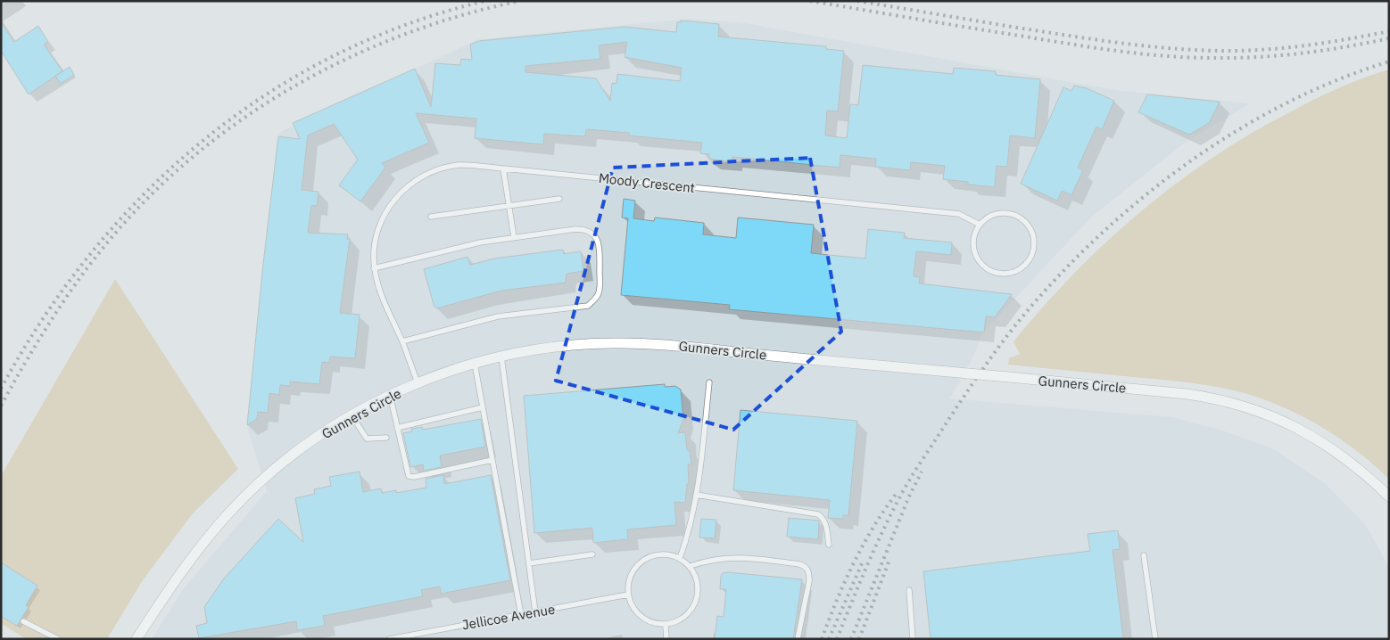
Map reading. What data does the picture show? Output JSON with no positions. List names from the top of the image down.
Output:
{
  "streets": {
    "street": ["Gunners Circle"],
    "lane": ["Moody Crescent", "Jellicoe Avenue"]
  },
  "crossings": [
    ["Moody Crescent", "Gunners Circle"]
  ]
}
